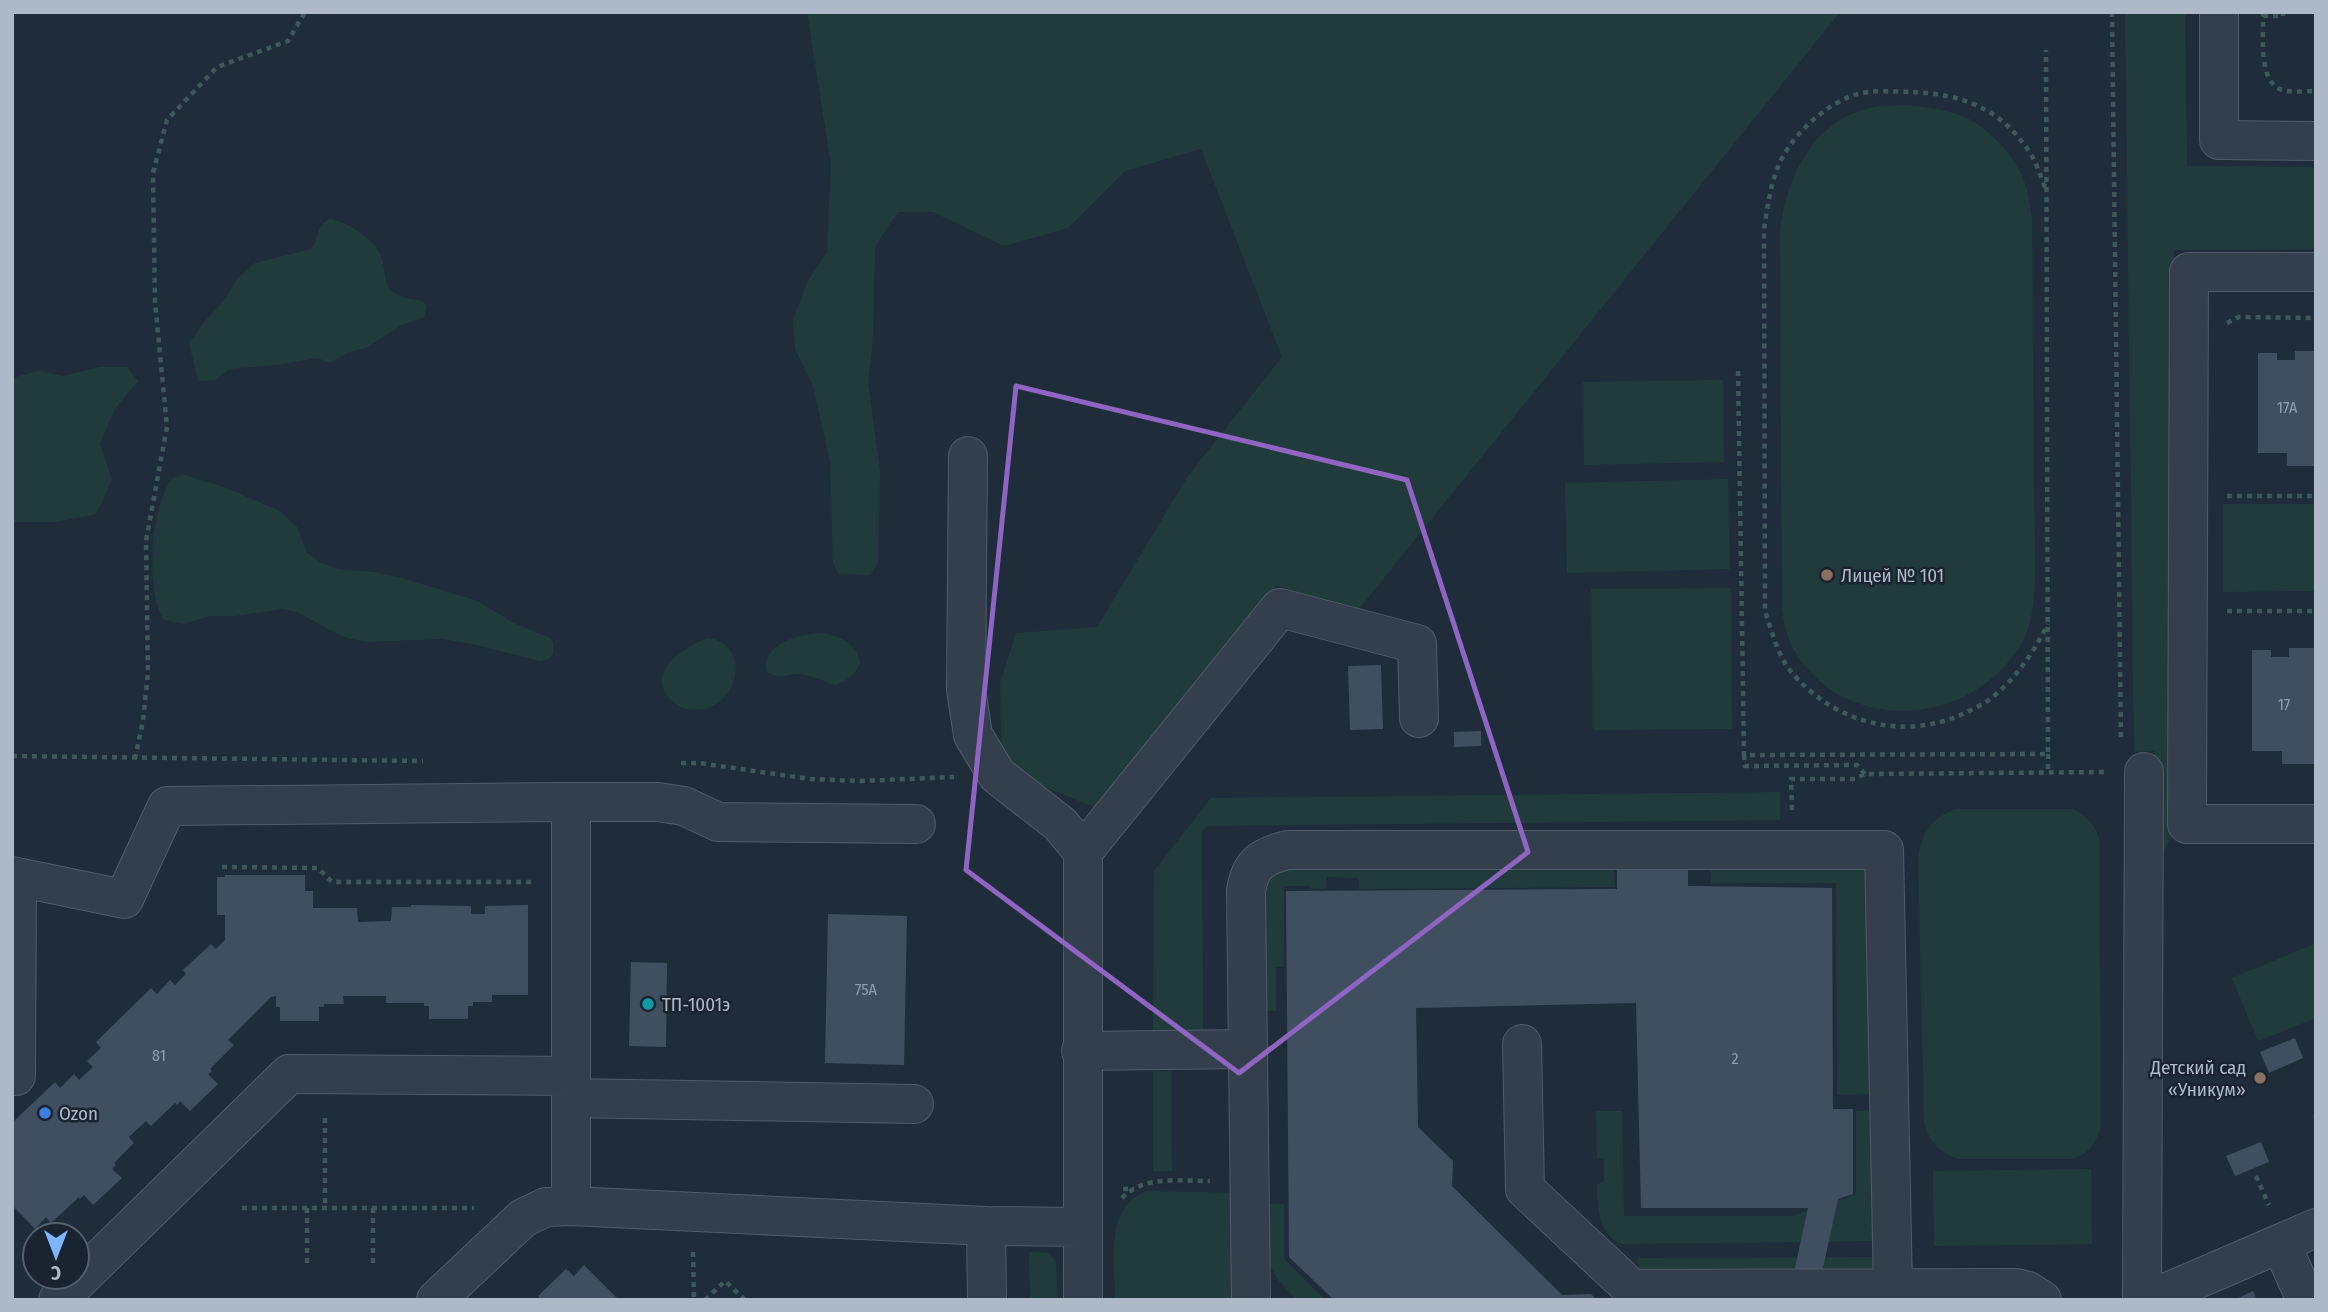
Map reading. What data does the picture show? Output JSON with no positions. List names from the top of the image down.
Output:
{
  "places": [
    "Лицей № 101",
    "ТП-1001э",
    "Детский сад «Уникум»",
    "Ozon"
  ],
  "house_numbers": [
    "17А",
    "17",
    "75А",
    "81",
    "2"
  ],
  "north": "bottom"
}
